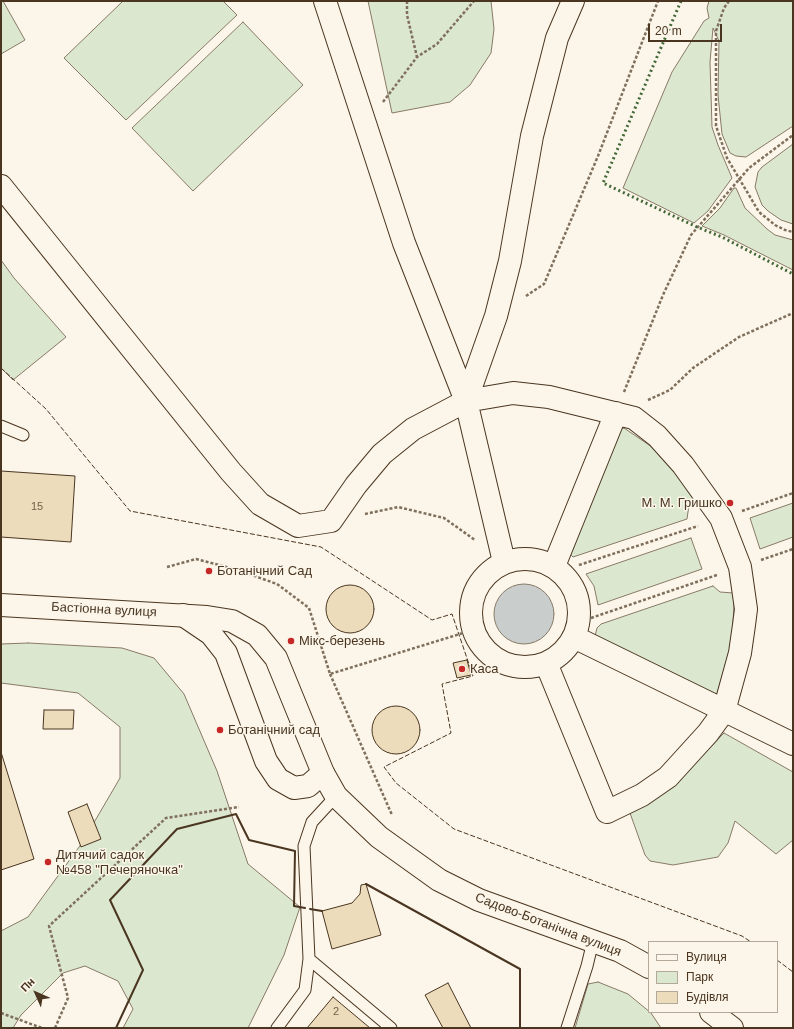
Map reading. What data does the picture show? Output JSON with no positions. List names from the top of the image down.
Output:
{
  "streets": {
    "street": ["Бастіонна вулиця", "Садово-Ботанічна вулиця"]
  },
  "crossings": [
    ["Бастіонна вулиця", "Садово-Ботанічна вулиця"]
  ],
  "places": [
    "М. М. Гришко",
    "Ботанічний Сад",
    "Мікс-березень",
    "Каса",
    "Ботанічний сад",
    "Дитячий садок №458 \"Печеряночка\""
  ],
  "house_numbers": ["15", "2"],
  "legend": ["Вулиця", "Парк", "Будівля"],
  "scale_bar": "20 m",
  "north": "top left"
}
